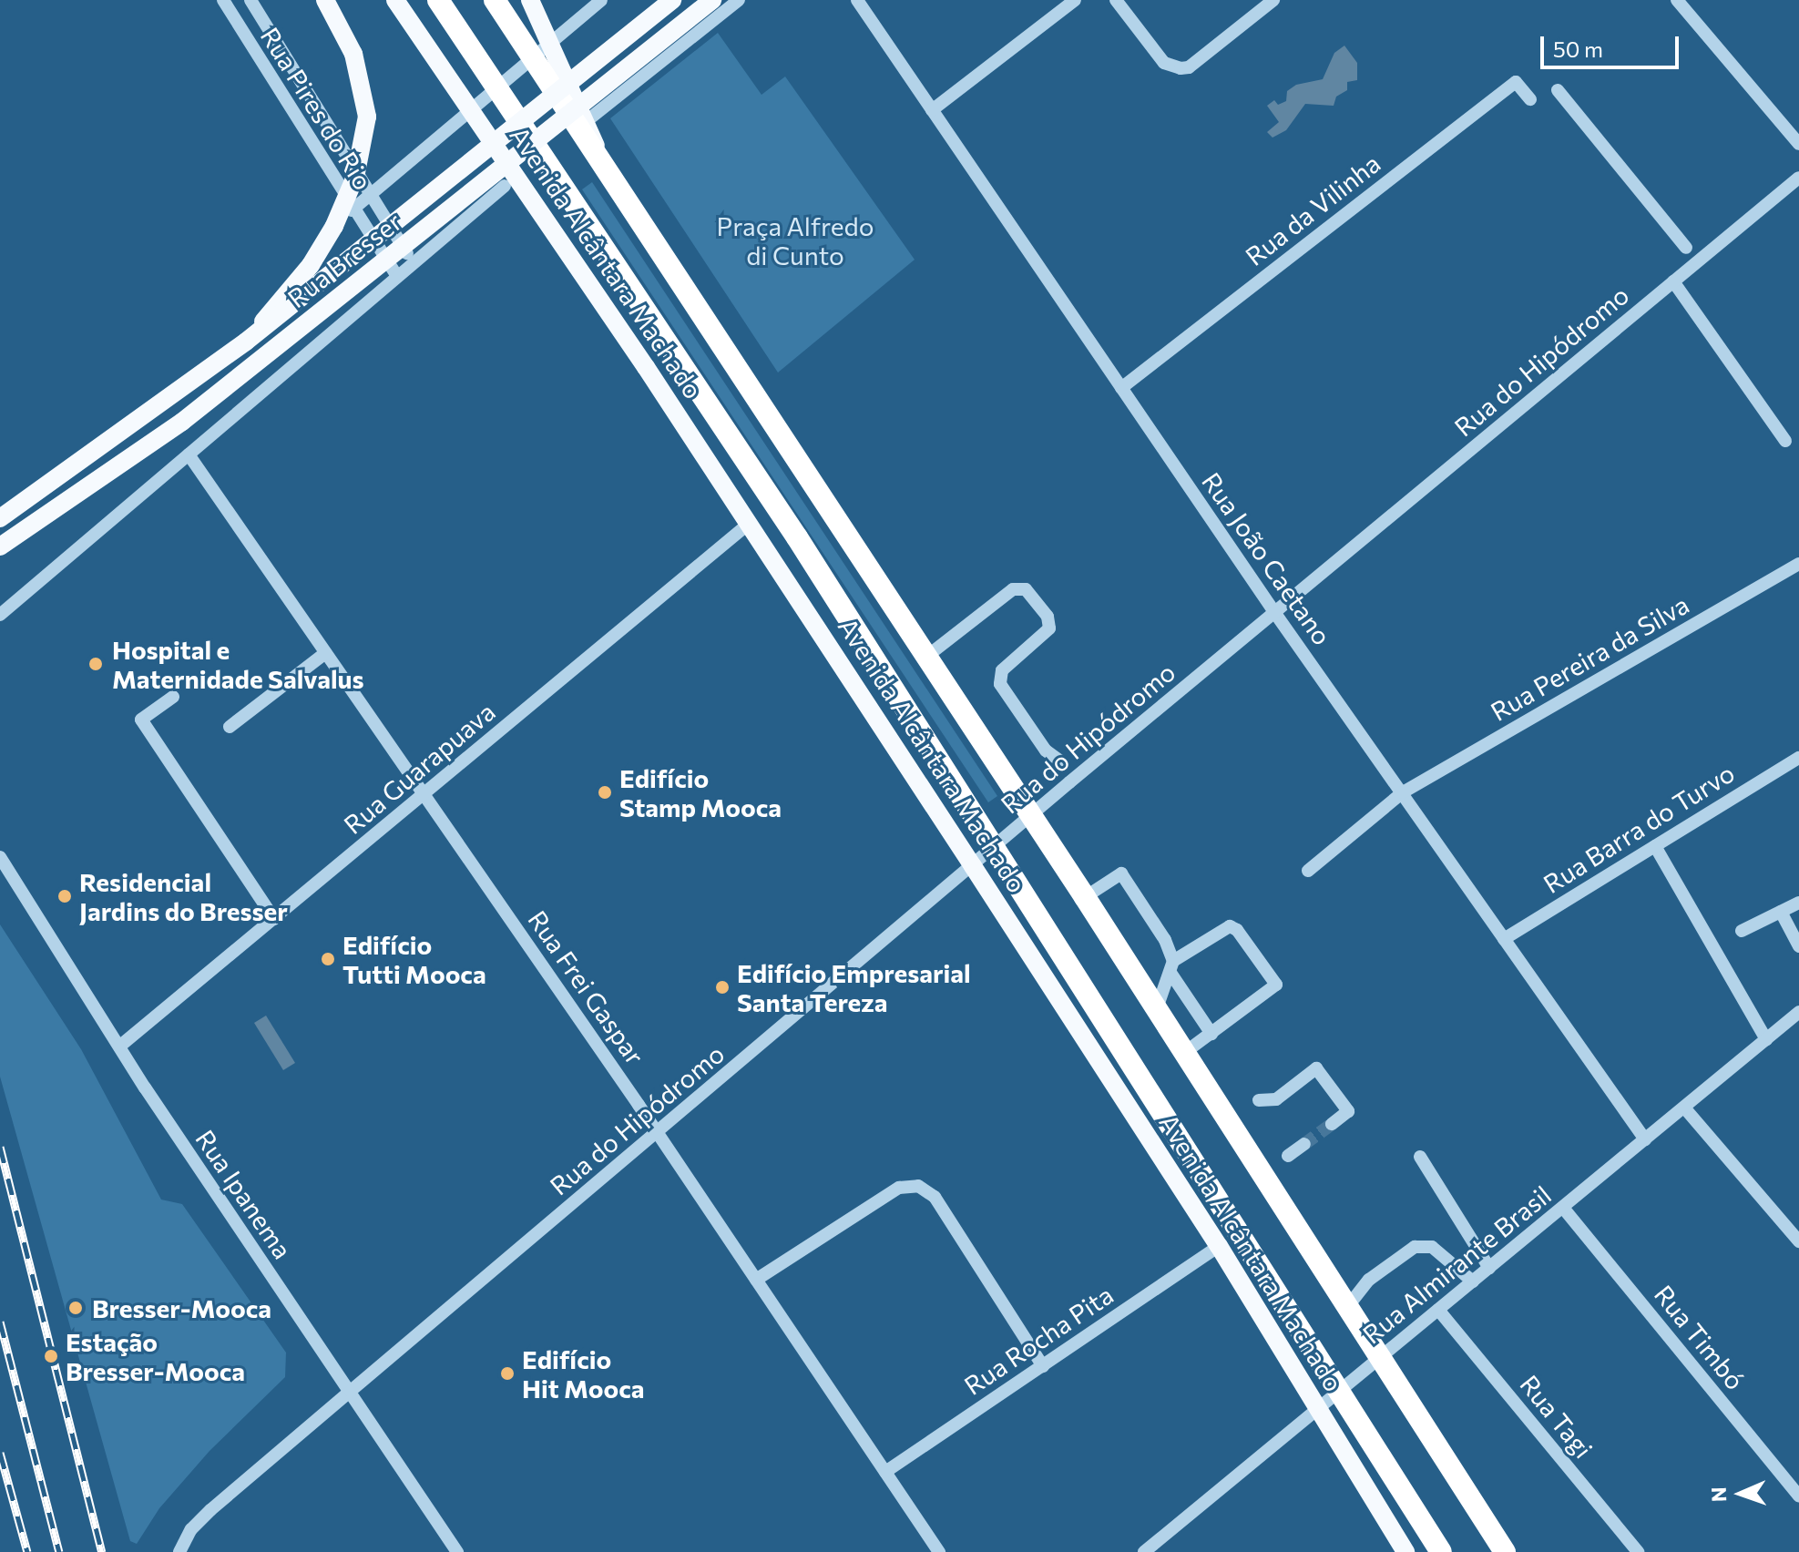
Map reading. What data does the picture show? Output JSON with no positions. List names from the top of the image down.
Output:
{
  "streets": {
    "highway": ["Avenida Alcântara Machado"],
    "main road": ["Rua Bresser"],
    "street": [
      "Rua Pires do Rio",
      "Rua da Vilinha",
      "Rua do Hipódromo",
      "Rua João Caetano",
      "Rua Pereira da Silva",
      "Rua Guarapuava",
      "Rua Barra do Turvo",
      "Rua Frei Gaspar",
      "Rua Ipanema",
      "Rua Almirante Brasil",
      "Rua Timbó",
      "Rua Rocha Pita",
      "Rua Tagi"
    ]
  },
  "crossings": [
    ["Rua Pires do Rio", "Rua Bresser"],
    ["Rua da Vilinha", "Rua João Caetano"],
    ["Rua Bresser", "Avenida Alcântara Machado"],
    ["Rua Bresser", "Rua Frei Gaspar"],
    ["Avenida Alcântara Machado", "Rua do Hipódromo"],
    ["Avenida Alcântara Machado", "Rua Guarapuava"],
    ["Avenida Alcântara Machado", "Rua Almirante Brasil"],
    ["Avenida Alcântara Machado", "Rua Rocha Pita"],
    ["Rua do Hipódromo", "Rua João Caetano"],
    ["Rua do Hipódromo", "Rua Frei Gaspar"],
    ["Rua do Hipódromo", "Rua Ipanema"],
    ["Rua João Caetano", "Rua Pereira da Silva"],
    ["Rua João Caetano", "Rua Barra do Turvo"],
    ["Rua João Caetano", "Rua Almirante Brasil"],
    ["Rua Guarapuava", "Rua Frei Gaspar"],
    ["Rua Guarapuava", "Rua Ipanema"],
    ["Rua Frei Gaspar", "Rua Rocha Pita"],
    ["Rua Almirante Brasil", "Rua Timbó"],
    ["Rua Almirante Brasil", "Rua Tagi"]
  ],
  "parks": ["Praça Alfredo di Cunto"],
  "places": [
    "Hospital e Maternidade Salvalus",
    "Edifício Stamp Mooca",
    "Residencial Jardins do Bresser",
    "Edifício Tutti Mooca",
    "Edifício Empresarial Santa Tereza",
    "Bresser-Mooca",
    "Estação Bresser-Mooca",
    "Edifício Hit Mooca"
  ],
  "scale_bar": "50 m",
  "north": "left"
}
